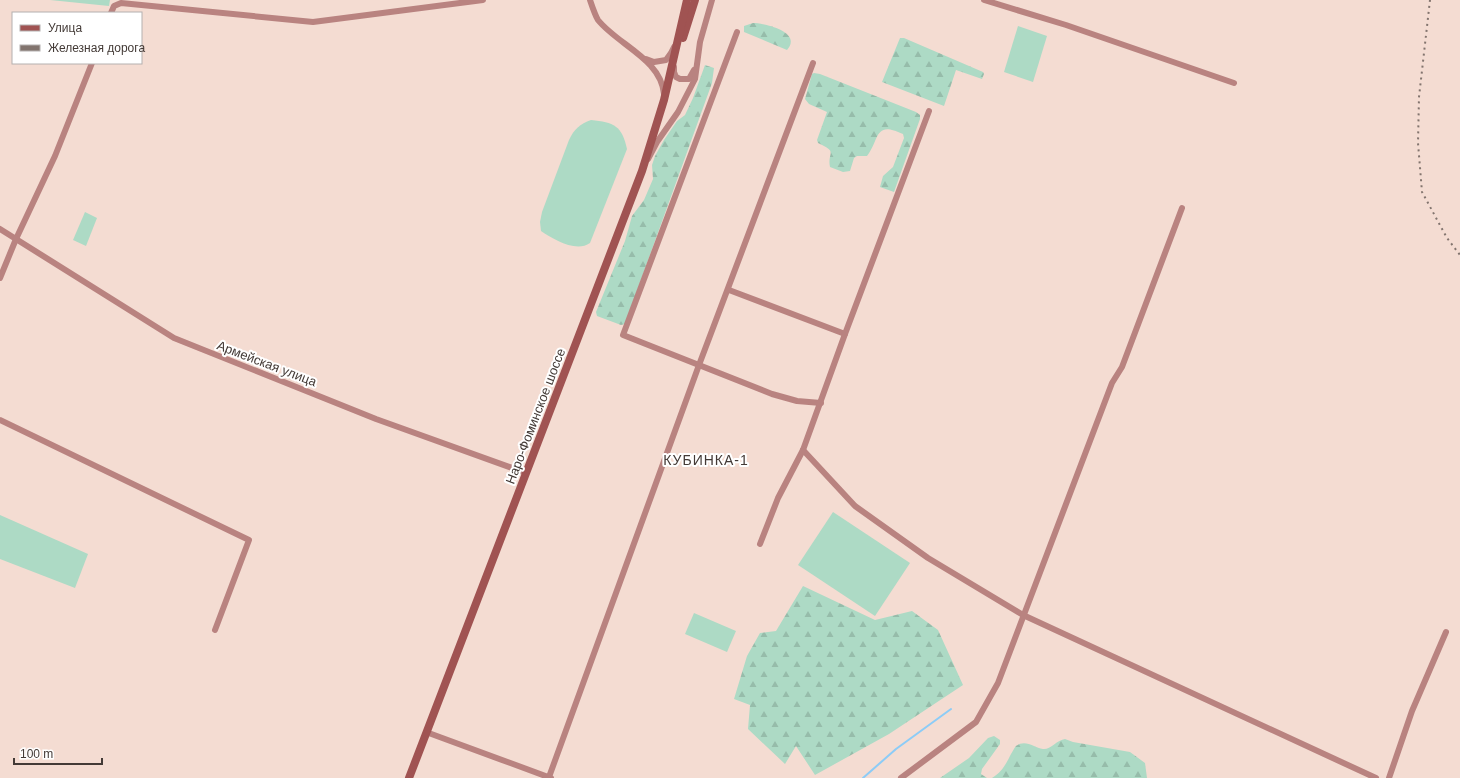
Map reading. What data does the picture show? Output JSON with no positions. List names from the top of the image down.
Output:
{
  "streets": {
    "main road": ["Наро-Фоминское шоссе"],
    "street": ["Армейская улица"]
  },
  "crossings": [
    ["Армейская улица", "Наро-Фоминское шоссе"]
  ],
  "districts": ["КУБИНКА-1"],
  "legend": ["Улица", "Железная дорога"],
  "scale_bar": "100 m"
}
